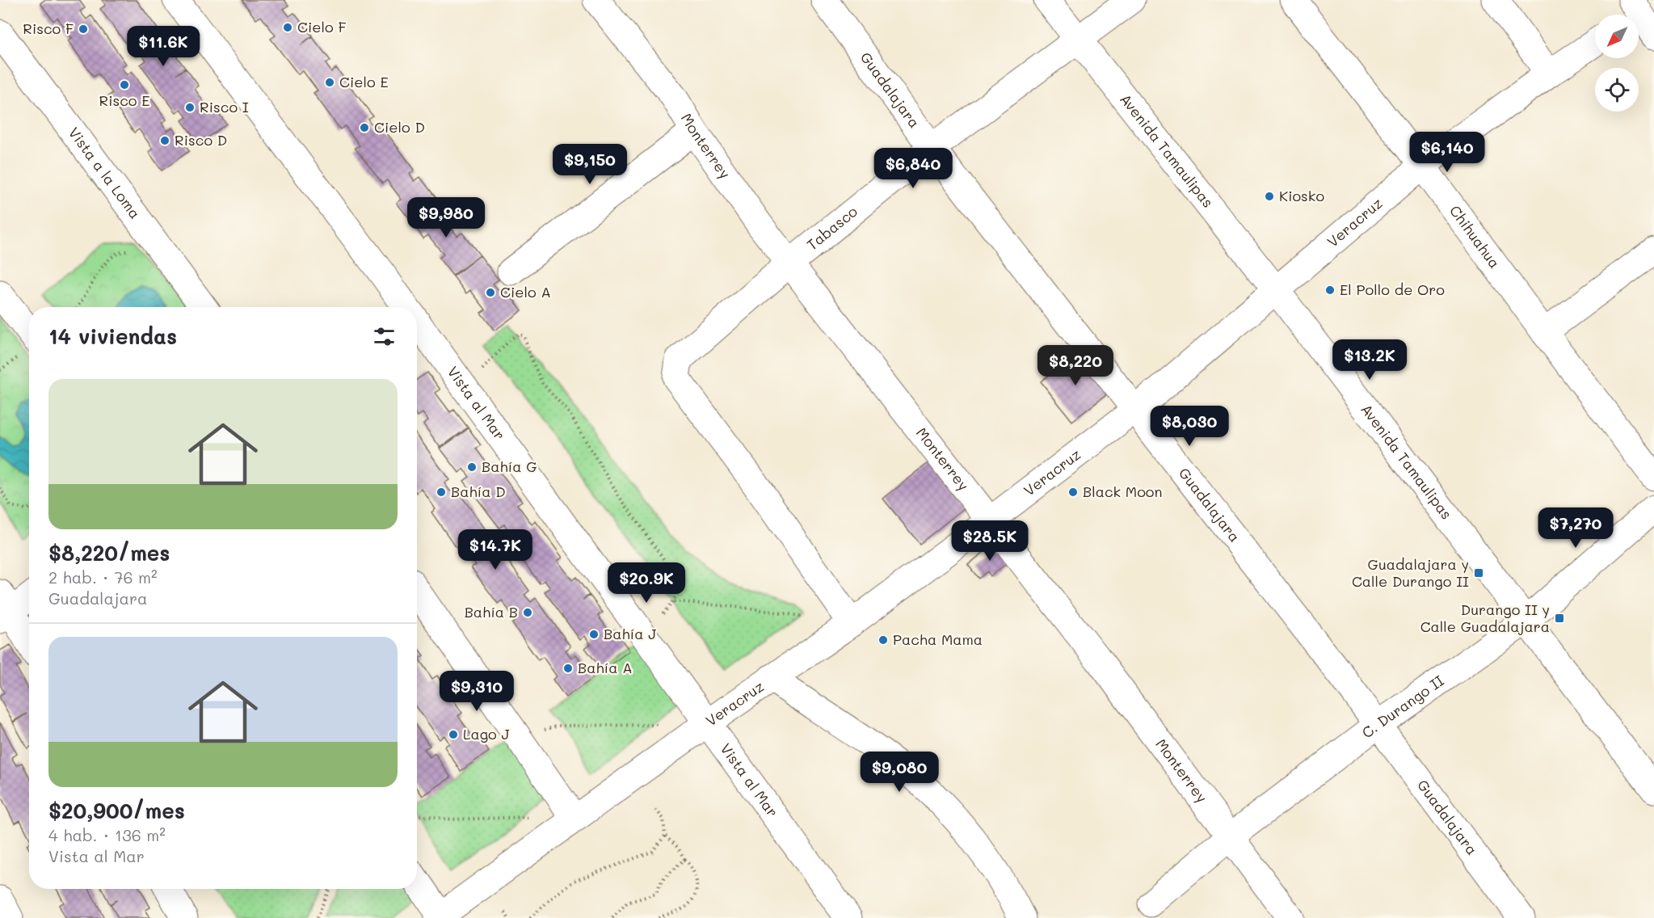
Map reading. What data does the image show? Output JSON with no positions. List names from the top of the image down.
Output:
{
  "streets": {
    "street": [
      "Guadalajara",
      "Monterrey",
      "Avenida Tamaulipas",
      "Vista a la Loma",
      "Veracruz",
      "Tabasco",
      "Chihuahua",
      "Vista al Mar",
      "C. Durango II"
    ]
  },
  "crossings": [
    ["Guadalajara", "Veracruz"],
    ["Guadalajara", "Tabasco"],
    ["Guadalajara", "C. Durango II"],
    ["Monterrey", "Veracruz"],
    ["Monterrey", "Tabasco"],
    ["Monterrey", "C. Durango II"],
    ["Avenida Tamaulipas", "Veracruz"],
    ["Avenida Tamaulipas", "Tabasco"],
    ["Avenida Tamaulipas", "C. Durango II"],
    ["Veracruz", "Tabasco"],
    ["Veracruz", "Chihuahua"],
    ["Veracruz", "Vista al Mar"]
  ],
  "places": {
    "other": [
      "Cielo F",
      "Risco F",
      "Cielo E",
      "Risco E",
      "Risco I",
      "Cielo D",
      "Risco D",
      "Kiosko",
      "El Pollo de Oro",
      "Cielo A",
      "Bahía G",
      "Bahía D",
      "Black Moon",
      "Bahía B",
      "Bahía J",
      "Pacha Mama",
      "Bahía A",
      "Lago J"
    ],
    "transit": ["Guadalajara y Calle Durango II", "Durango II y Calle Guadalajara"]
  },
  "north": "bottom left",
  "page": {
    "price": [
      "$11.6K",
      "$6,140",
      "$9,150",
      "$6,840",
      "$9,980",
      "$13.2K",
      "$8,220",
      "$8,030",
      "$7,270",
      "$28.5K",
      "$14.7K",
      "$20.9K",
      "$9,310",
      "$9,080"
    ],
    "heading": "14 viviendas",
    "list": [
      {
        "name": "$8,220/mes",
        "note": "2 hab. · 76 m² · Guadalajara"
      },
      {
        "name": "$20,900/mes",
        "note": "4 hab. · 136 m² · Vista al Mar"
      }
    ]
  }
}
